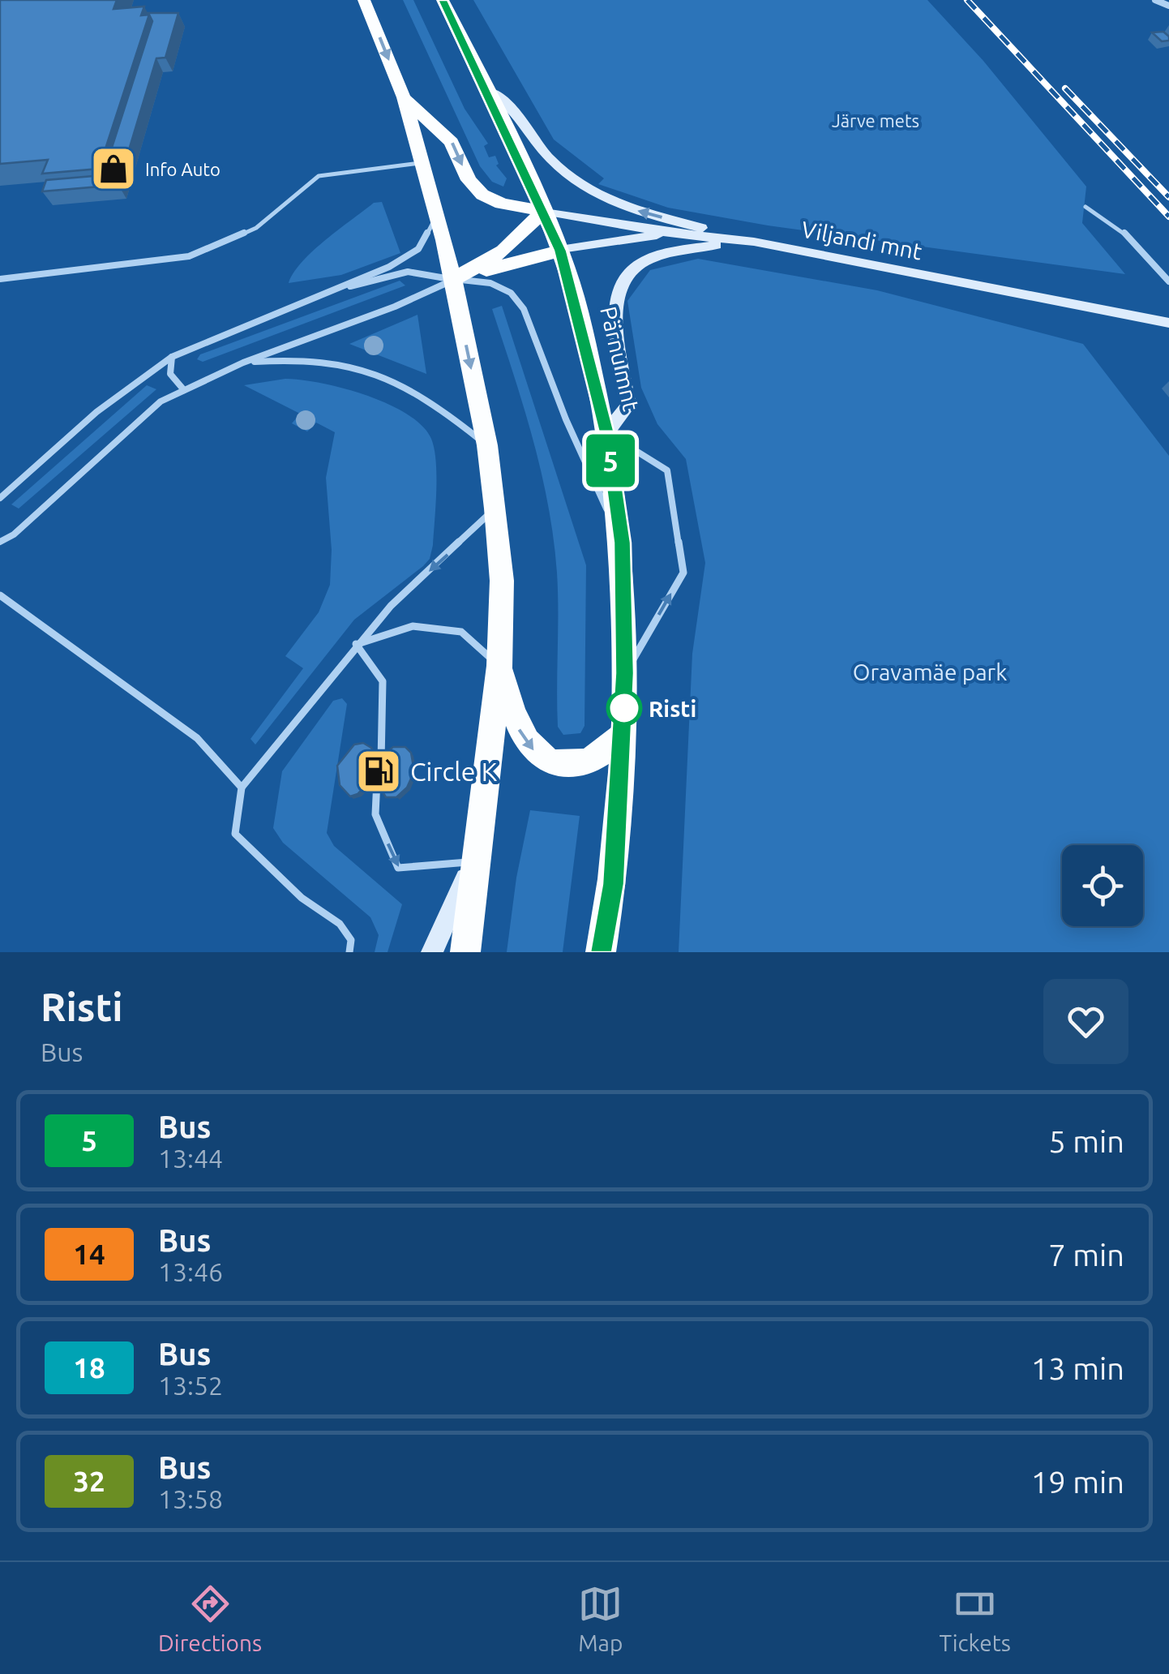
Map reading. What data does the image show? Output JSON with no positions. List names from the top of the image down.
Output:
{
  "streets": {
    "highway": ["Pärnu mnt"],
    "main road": ["Viljandi mnt"]
  },
  "crossings": [
    ["Viljandi mnt", "Pärnu mnt"]
  ],
  "parks": ["Järve mets", "Oravamäe park"],
  "places": {
    "shop": ["Info Auto"],
    "other": ["Risti"],
    "fuel station": ["Circle K"]
  },
  "lines": ["bus line 5"],
  "page": {
    "on_map": "5",
    "heading": ["Risti", "Bus"],
    "list": [
      {
        "mark": "5",
        "name": "Bus",
        "note": "13:44",
        "value": "5 min"
      },
      {
        "mark": "14",
        "name": "Bus",
        "note": "13:46",
        "value": "7 min"
      },
      {
        "mark": "18",
        "name": "Bus",
        "note": "13:52",
        "value": "13 min"
      },
      {
        "mark": "32",
        "name": "Bus",
        "note": "13:58",
        "value": "19 min"
      }
    ],
    "tabs": ["Directions", "Map", "Tickets"]
  }
}
